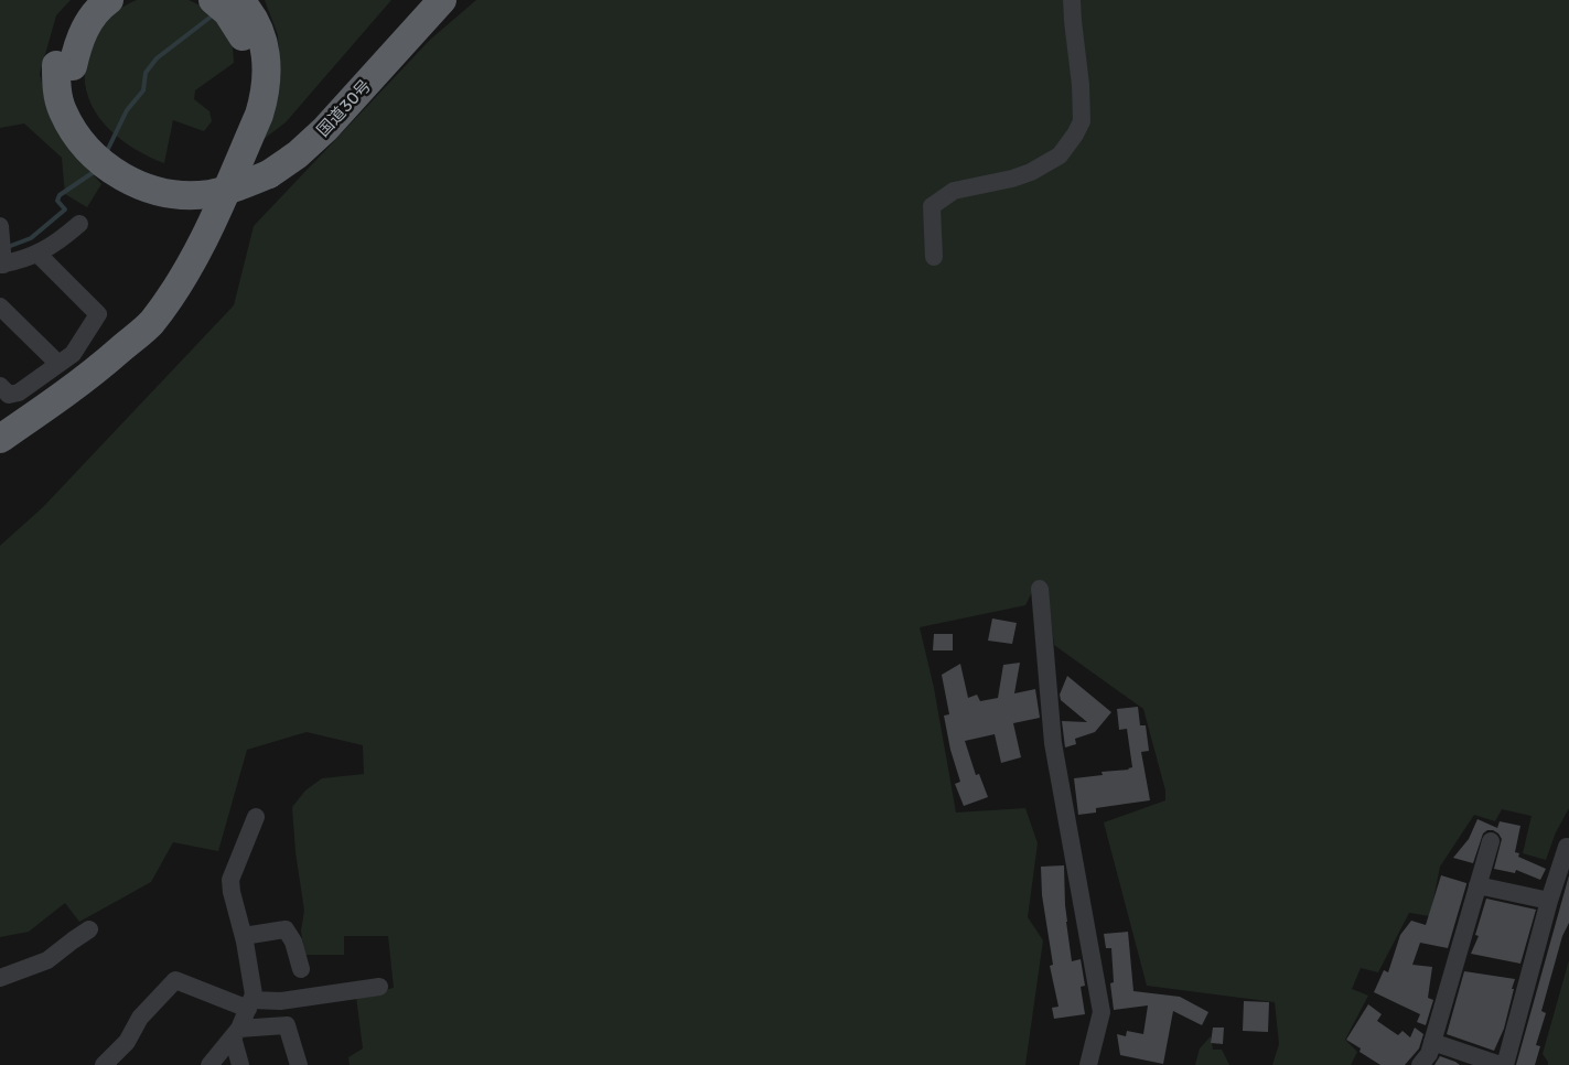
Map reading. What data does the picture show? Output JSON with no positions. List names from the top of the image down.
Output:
{
  "streets": {
    "highway": ["国道30号"]
  }
}
